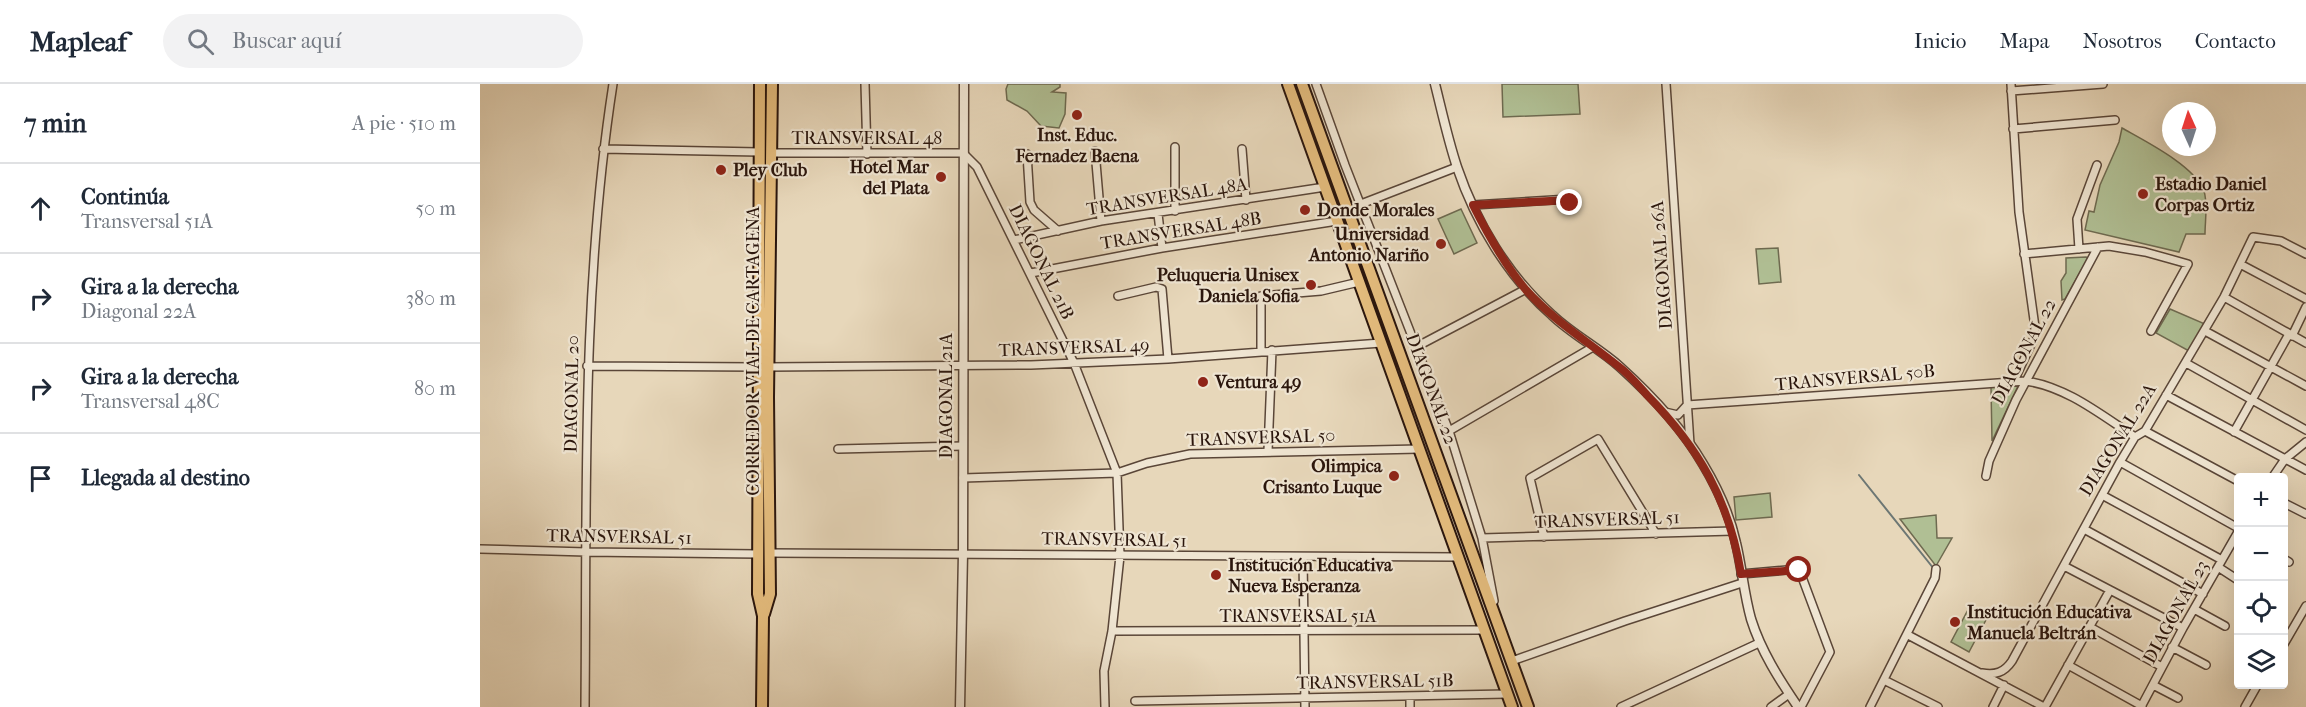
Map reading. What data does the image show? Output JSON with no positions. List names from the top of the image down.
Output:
{
  "streets": {
    "main road": ["CORREDOR VIAL DE CARTAGENA", "DIAGONAL 22"],
    "street": [
      "TRANSVERSAL 48",
      "TRANSVERSAL 48A",
      "TRANSVERSAL 48B",
      "DIAGONAL 21B",
      "DIAGONAL 26A",
      "TRANSVERSAL 49",
      "TRANSVERSAL 50B",
      "DIAGONAL 20",
      "DIAGONAL 21A",
      "TRANSVERSAL 50",
      "DIAGONAL 22A",
      "TRANSVERSAL 51",
      "DIAGONAL 23",
      "TRANSVERSAL 51A",
      "TRANSVERSAL 51B"
    ]
  },
  "crossings": [
    ["TRANSVERSAL 48", "DIAGONAL 21B"],
    ["TRANSVERSAL 48", "CORREDOR VIAL DE CARTAGENA"],
    ["TRANSVERSAL 48", "DIAGONAL 21A"],
    ["TRANSVERSAL 48A", "DIAGONAL 21B"],
    ["TRANSVERSAL 48A", "DIAGONAL 22"],
    ["TRANSVERSAL 48B", "DIAGONAL 21B"],
    ["TRANSVERSAL 48B", "DIAGONAL 22"],
    ["DIAGONAL 21B", "TRANSVERSAL 49"],
    ["DIAGONAL 21B", "DIAGONAL 21A"],
    ["DIAGONAL 21B", "TRANSVERSAL 50"],
    ["DIAGONAL 21B", "TRANSVERSAL 51"],
    ["DIAGONAL 21B", "TRANSVERSAL 51A"],
    ["DIAGONAL 26A", "TRANSVERSAL 50B"],
    ["TRANSVERSAL 49", "CORREDOR VIAL DE CARTAGENA"],
    ["TRANSVERSAL 49", "DIAGONAL 22"],
    ["TRANSVERSAL 49", "DIAGONAL 20"],
    ["TRANSVERSAL 49", "DIAGONAL 21A"],
    ["CORREDOR VIAL DE CARTAGENA", "TRANSVERSAL 51"],
    ["DIAGONAL 22", "TRANSVERSAL 50B"],
    ["DIAGONAL 22", "TRANSVERSAL 50"],
    ["DIAGONAL 22", "TRANSVERSAL 51"],
    ["DIAGONAL 22", "TRANSVERSAL 51A"],
    ["DIAGONAL 22", "TRANSVERSAL 51B"],
    ["TRANSVERSAL 50B", "DIAGONAL 22A"],
    ["DIAGONAL 20", "TRANSVERSAL 51"],
    ["DIAGONAL 21A", "TRANSVERSAL 50"],
    ["DIAGONAL 21A", "TRANSVERSAL 51"]
  ],
  "places": [
    "Inst. Educ. Fernadez Baena",
    "Pley Club",
    "Hotel Mar del Plata",
    "Estadio Daniel Corpas Ortiz",
    "Donde Morales",
    "Universidad Antonio Nariño",
    "Peluqueria Unisex Daniela Sofia",
    "Ventura 49",
    "Olimpica Crisanto Luque",
    "Institución Educativa Nueva Esperanza",
    "Institución Educativa Manuela Beltrán"
  ],
  "north": "top",
  "page": {
    "header": "Mapleaf",
    "search": "Buscar aquí",
    "nav": [
      "Inicio",
      "Mapa",
      "Nosotros",
      "Contacto"
    ],
    "heading": ["7 min", "A pie · 510 m"],
    "list": [
      ["Continúa", "Transversal 51A", "50 m"],
      ["Gira a la derecha", "Diagonal 22A", "380 m"],
      ["Gira a la derecha", "Transversal 48C", "80 m"],
      "Llegada al destino"
    ],
    "map_buttons": ["+", "−"]
  }
}
